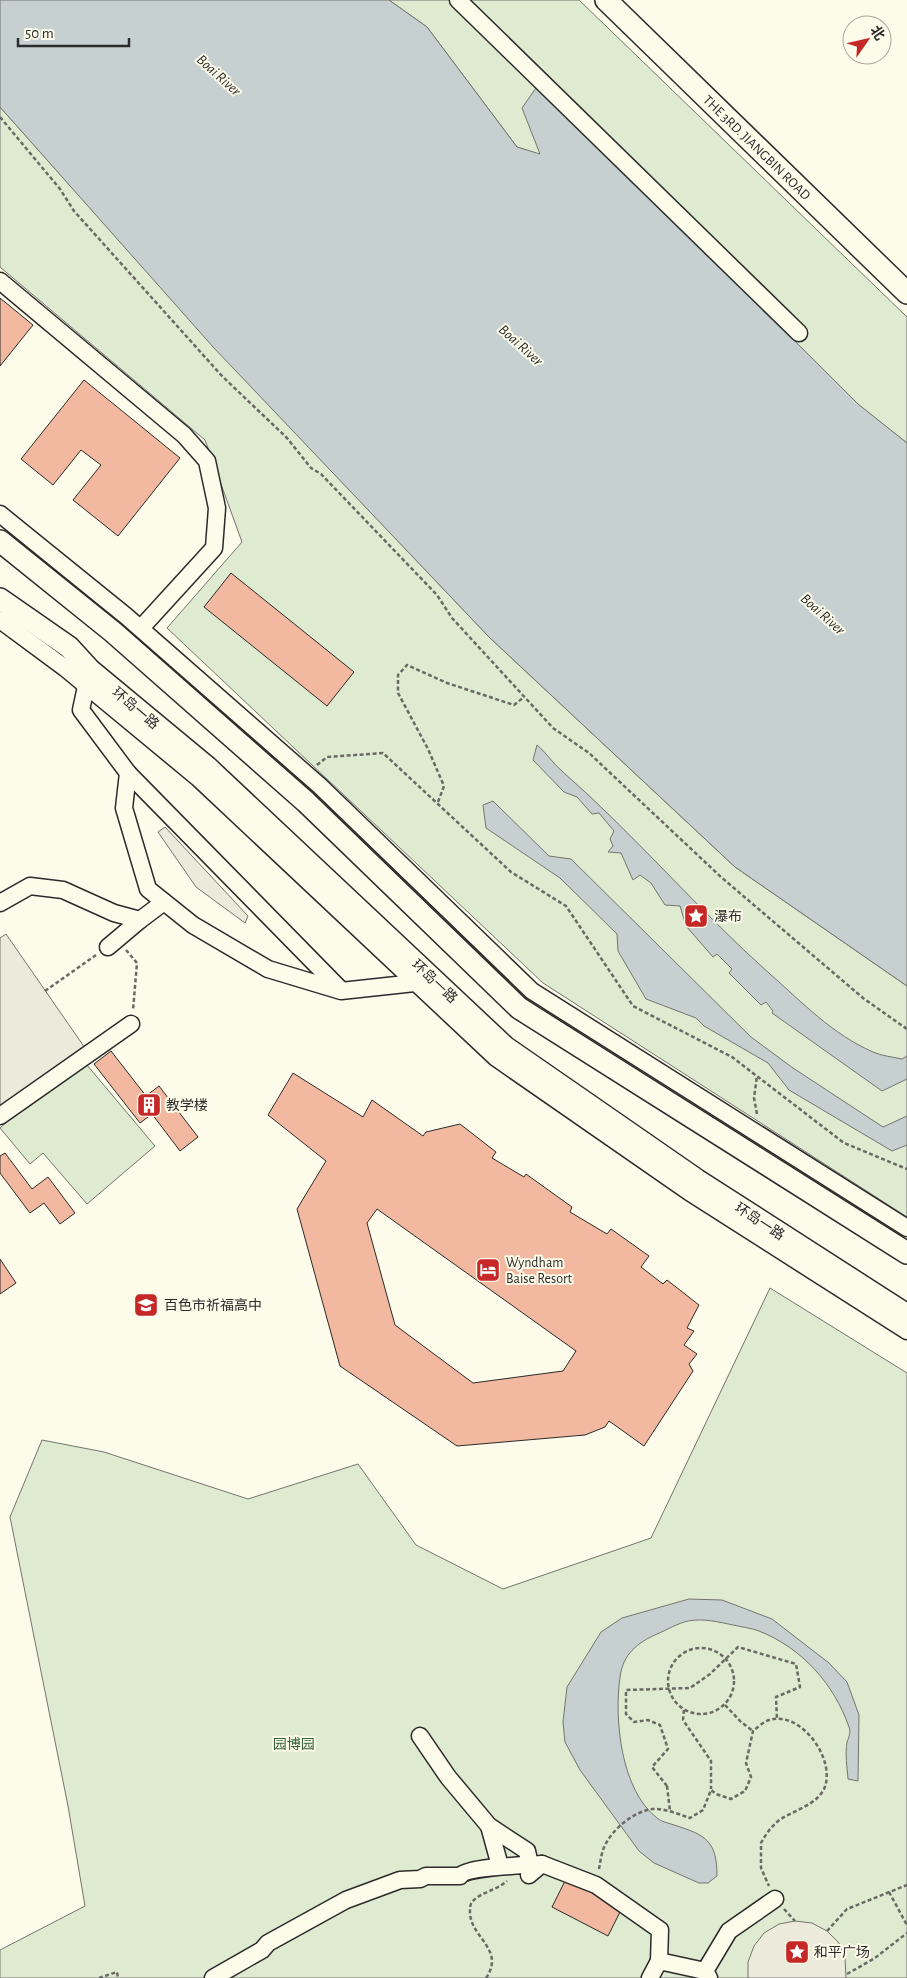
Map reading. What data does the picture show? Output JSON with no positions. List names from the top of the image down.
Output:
{
  "streets": {
    "main road": ["THE 3RD. JIANGBIN ROAD", "环岛一路"]
  },
  "water": ["Boai River"],
  "parks": ["园博园"],
  "places": {
    "place": ["瀑布", "和平广场"],
    "building": ["教学楼"],
    "hotel": ["Wyndham Baise Resort"],
    "school or university": ["百色市祈福高中"]
  },
  "scale_bar": "50 m",
  "north": "top right"
}
